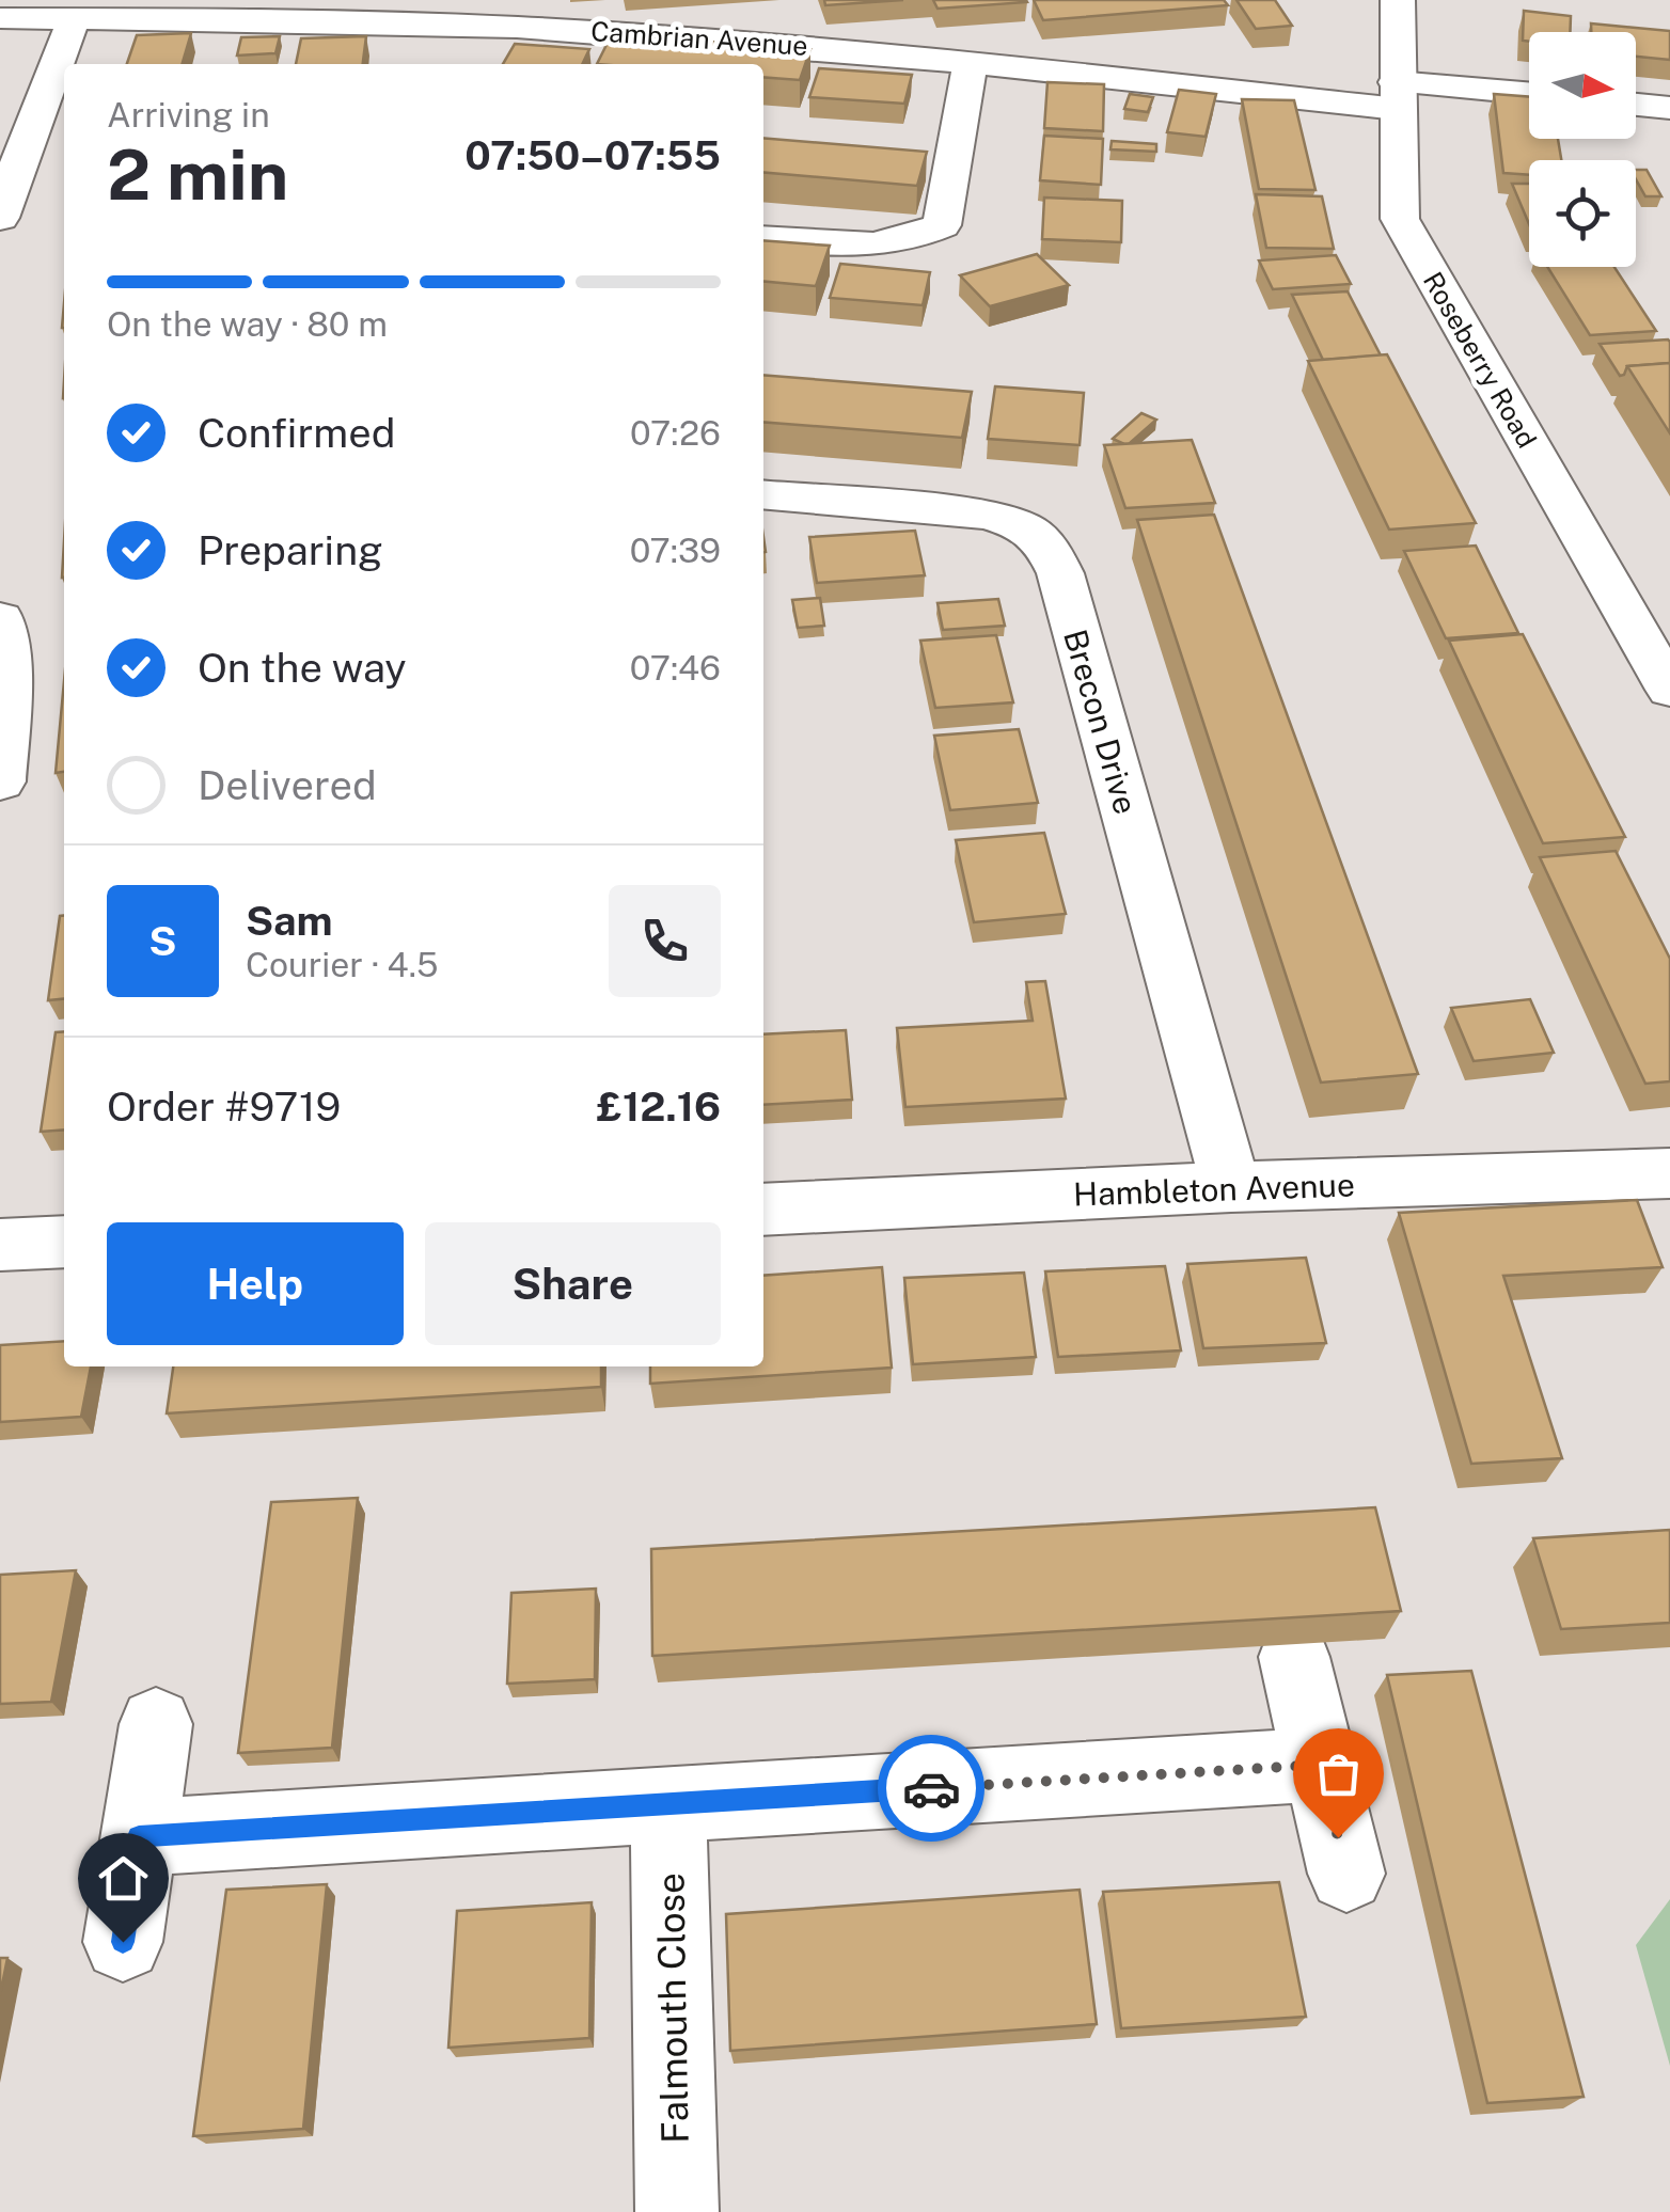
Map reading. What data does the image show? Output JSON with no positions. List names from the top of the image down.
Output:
{
  "streets": {
    "street": [
      "Cambrian Avenue",
      "Roseberry Road",
      "Brecon Drive",
      "Hambleton Avenue",
      "Falmouth Close"
    ]
  },
  "crossings": [
    ["Cambrian Avenue", "Roseberry Road"],
    ["Brecon Drive", "Hambleton Avenue"]
  ],
  "north": "right",
  "page": {
    "heading": ["2 min", "Arriving in", "07:50–07:55"],
    "panel": [
      "Sam",
      "Courier · 4.5",
      "Order #9719",
      "£12.16"
    ],
    "bar": "On the way · 80 m",
    "list": [
      ["Confirmed", "07:26"],
      ["Preparing", "07:39"],
      ["On the way", "07:46"],
      "Delivered"
    ],
    "round": "S",
    "buttons": ["Help", "Share"]
  }
}
